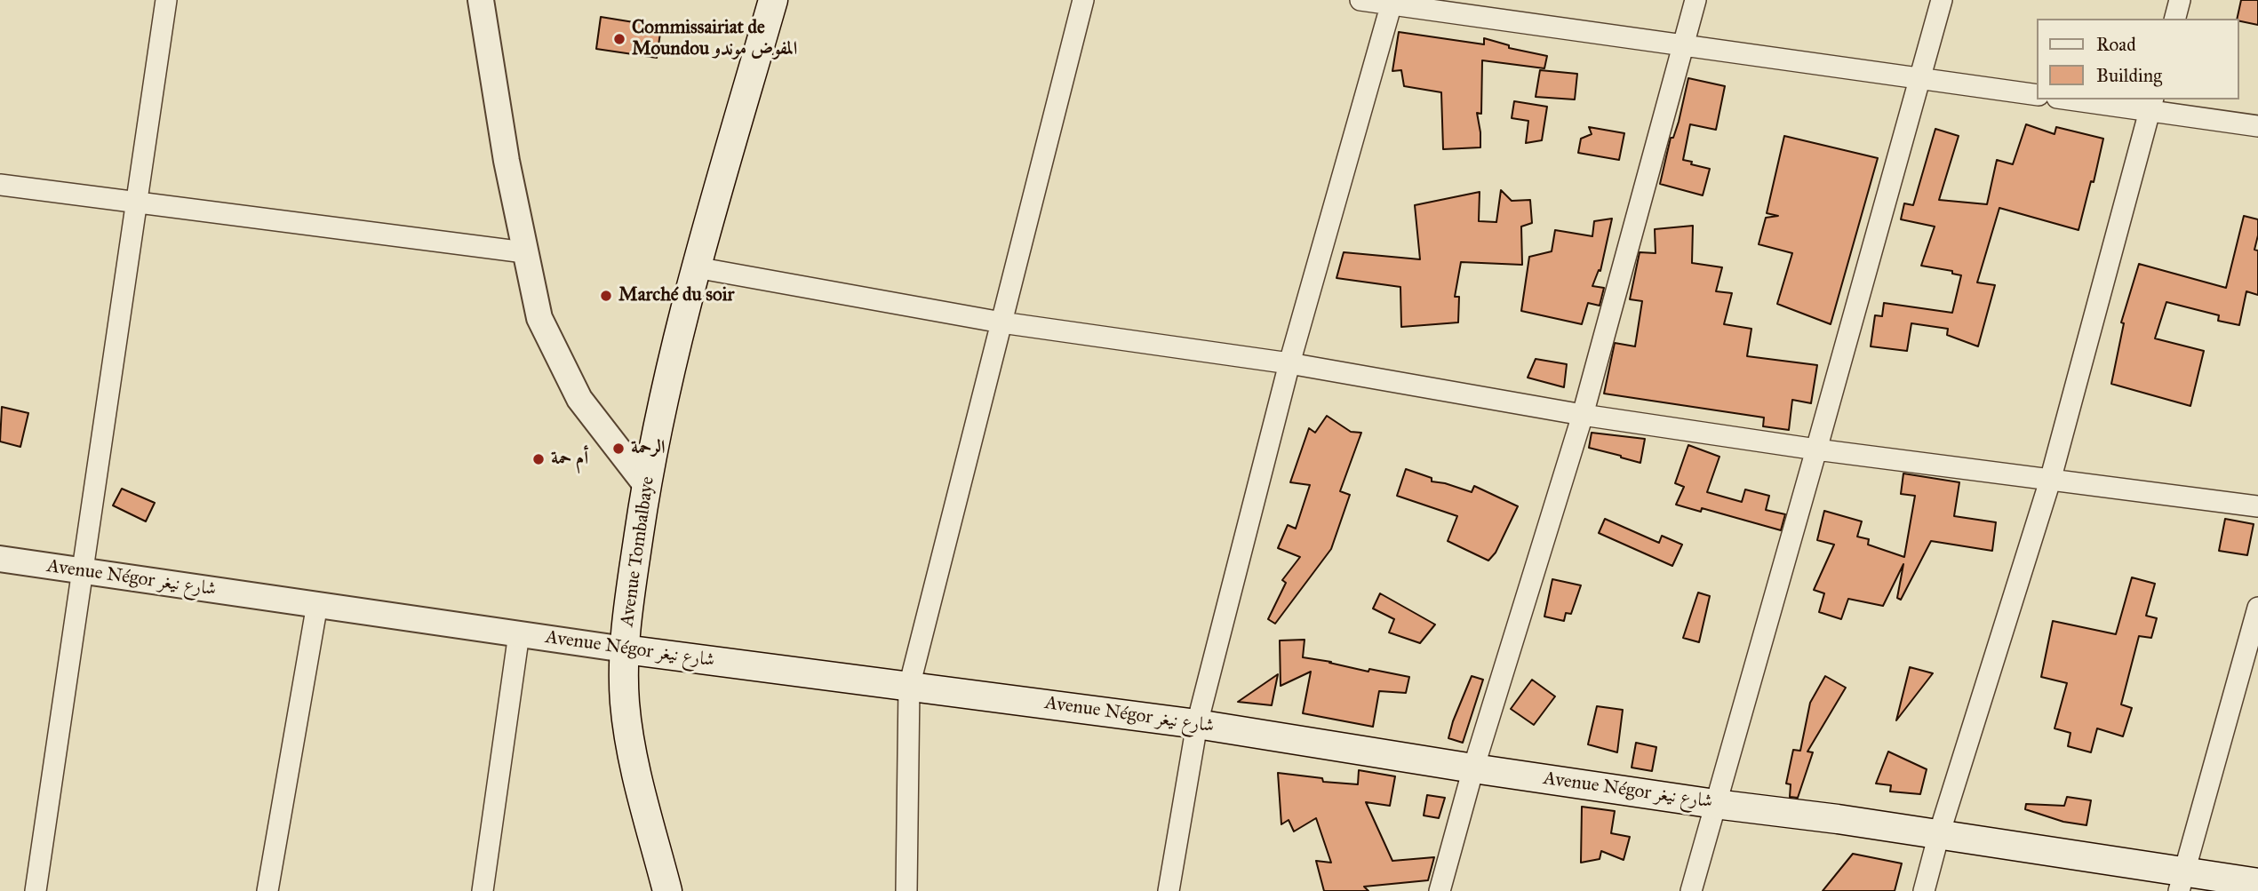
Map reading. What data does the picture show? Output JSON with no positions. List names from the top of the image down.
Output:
{
  "streets": {
    "main road": ["Avenue Tombalbaye", "Avenue Négor شارع نيغر"]
  },
  "crossings": [
    ["Avenue Tombalbaye", "Avenue Négor شارع نيغر"]
  ],
  "places": [
    "Commissairiat de Moundou المفوض موندو",
    "Marché du soir",
    "الرحمة",
    "أم حمة"
  ],
  "legend": ["Road", "Building"]
}
